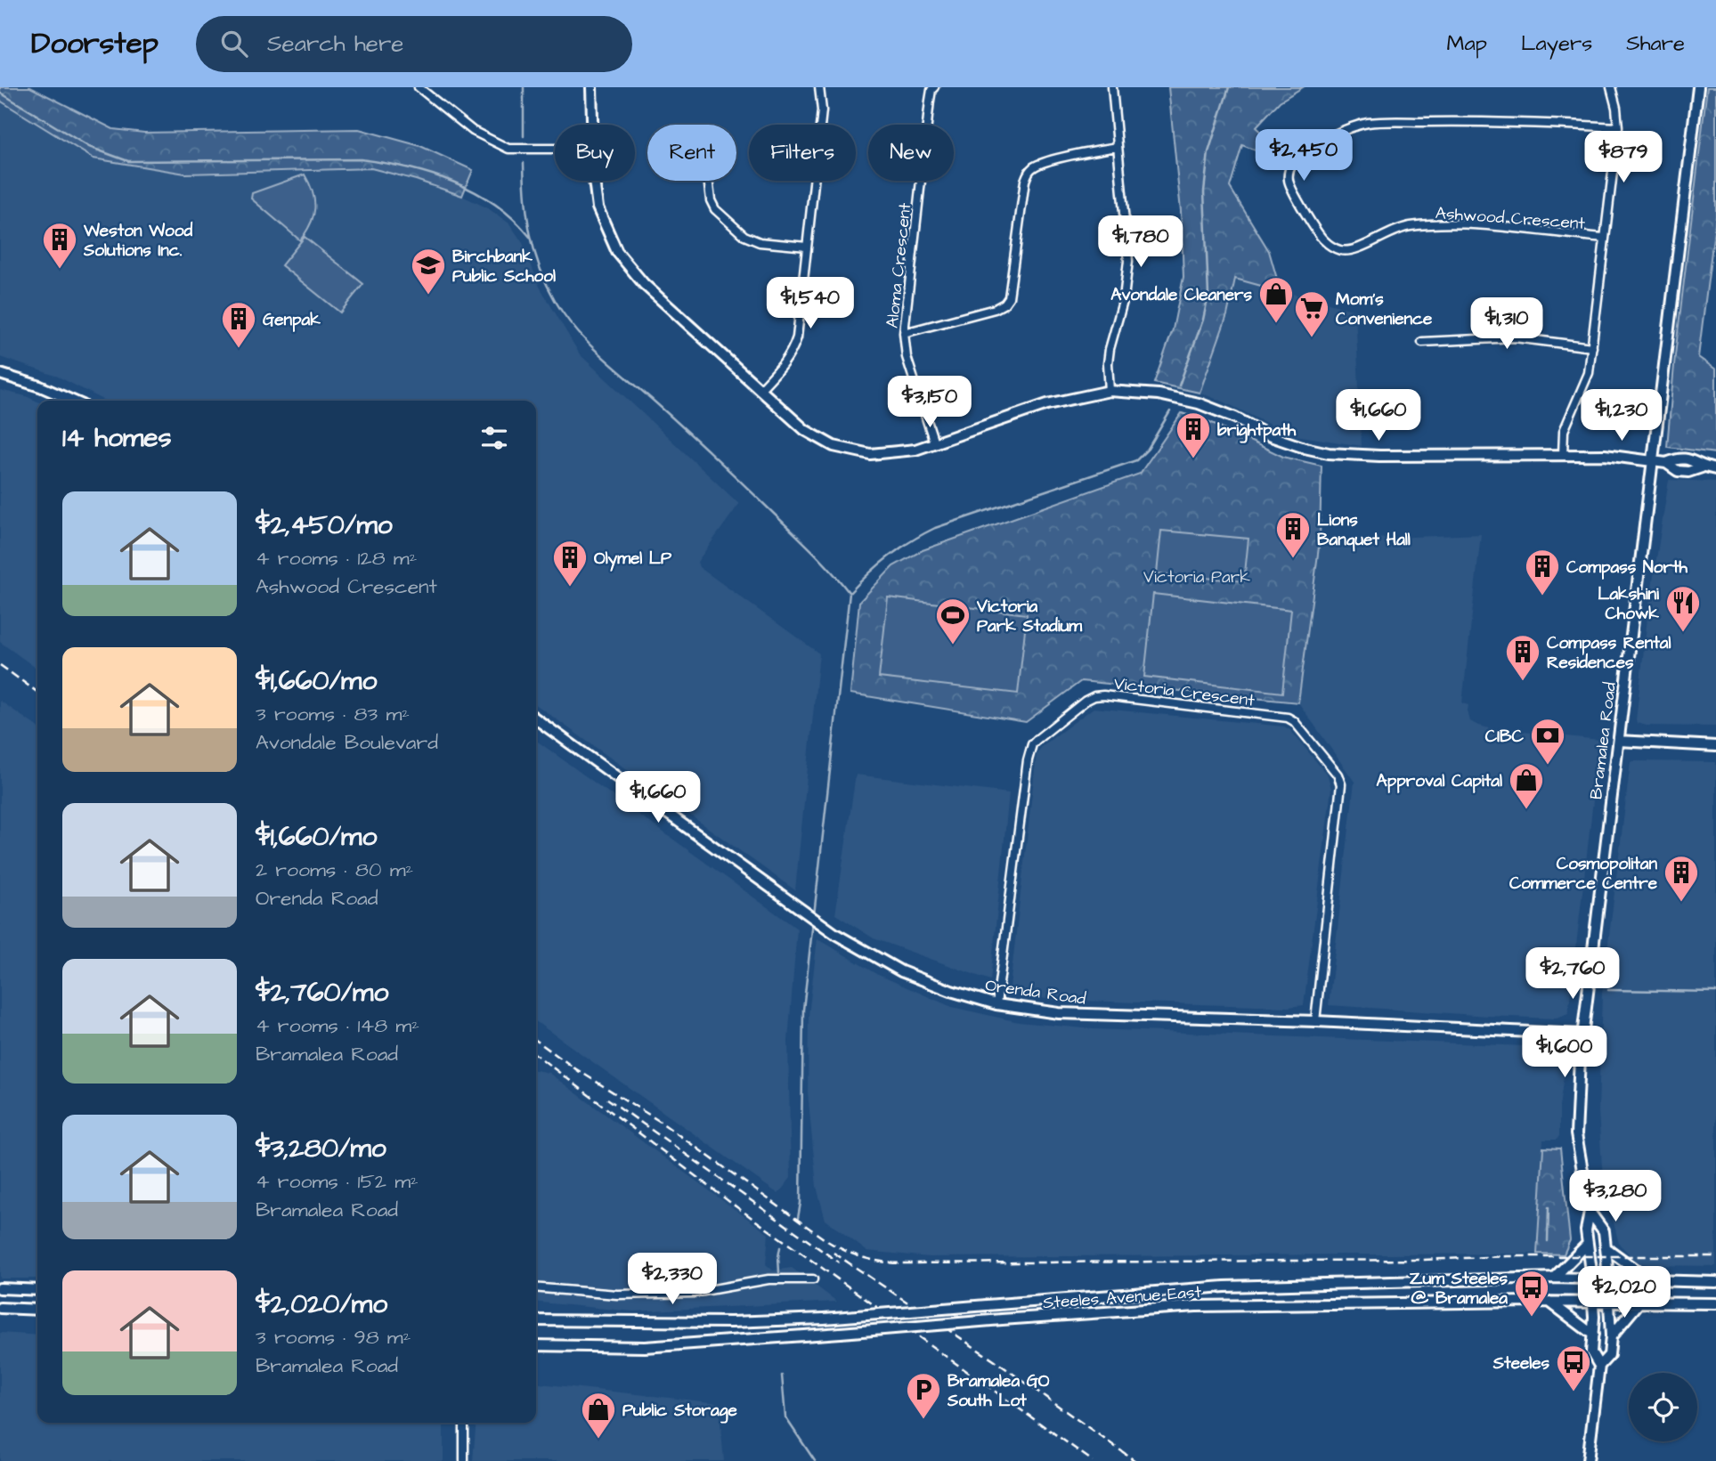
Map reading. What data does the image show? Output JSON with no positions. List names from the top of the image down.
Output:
{
  "streets": {
    "main road": ["Bramalea Road", "Orenda Road", "Steeles Avenue East"],
    "street": ["Ashwood Crescent", "Aloma Crescent", "Victoria Crescent"]
  },
  "crossings": [
    ["Victoria Crescent", "Orenda Road"],
    ["Bramalea Road", "Orenda Road"],
    ["Bramalea Road", "Steeles Avenue East"]
  ],
  "parks": ["Victoria Park"],
  "places": {
    "building": [
      "Weston Wood Solutions Inc.",
      "Genpak",
      "brightpath",
      "Lions Banquet Hall",
      "Olymel LP",
      "Compass North",
      "Compass Rental Residences",
      "Cosmopolitan Commerce Centre"
    ],
    "school or university": ["Birchbank Public School"],
    "shop": ["Avondale Cleaners", "Approval Capital", "Public Storage"],
    "supermarket": ["Mom's Convenience"],
    "restaurant": ["Lakshini Chowk"],
    "sports": ["Victoria Park Stadium"],
    "bank": ["CIBC"],
    "bus stop": ["Zum Steeles @ Bramalea", "Steeles"],
    "parking": ["Bramalea GO South Lot"]
  },
  "page": {
    "header": "Doorstep",
    "search": "Search here",
    "nav": ["Map", "Layers", "Share"],
    "chip": [
      "Buy",
      "Rent",
      "Filters",
      "New"
    ],
    "price": [
      "$2,450",
      "$879",
      "$1,780",
      "$1,540",
      "$1,310",
      "$3,150",
      "$1,660",
      "$1,230",
      "$1,660",
      "$2,760",
      "$1,600",
      "$3,280",
      "$2,330",
      "$2,020"
    ],
    "heading": "14 homes",
    "list": [
      {
        "name": "$2,450/mo",
        "note": "4 rooms · 128 m² · Ashwood Crescent"
      },
      {
        "name": "$1,660/mo",
        "note": "3 rooms · 83 m² · Avondale Boulevard"
      },
      {
        "name": "$1,660/mo",
        "note": "2 rooms · 80 m² · Orenda Road"
      },
      {
        "name": "$2,760/mo",
        "note": "4 rooms · 148 m² · Bramalea Road"
      },
      {
        "name": "$3,280/mo",
        "note": "4 rooms · 152 m² · Bramalea Road"
      },
      {
        "name": "$2,020/mo",
        "note": "3 rooms · 98 m² · Bramalea Road"
      }
    ]
  }
}
